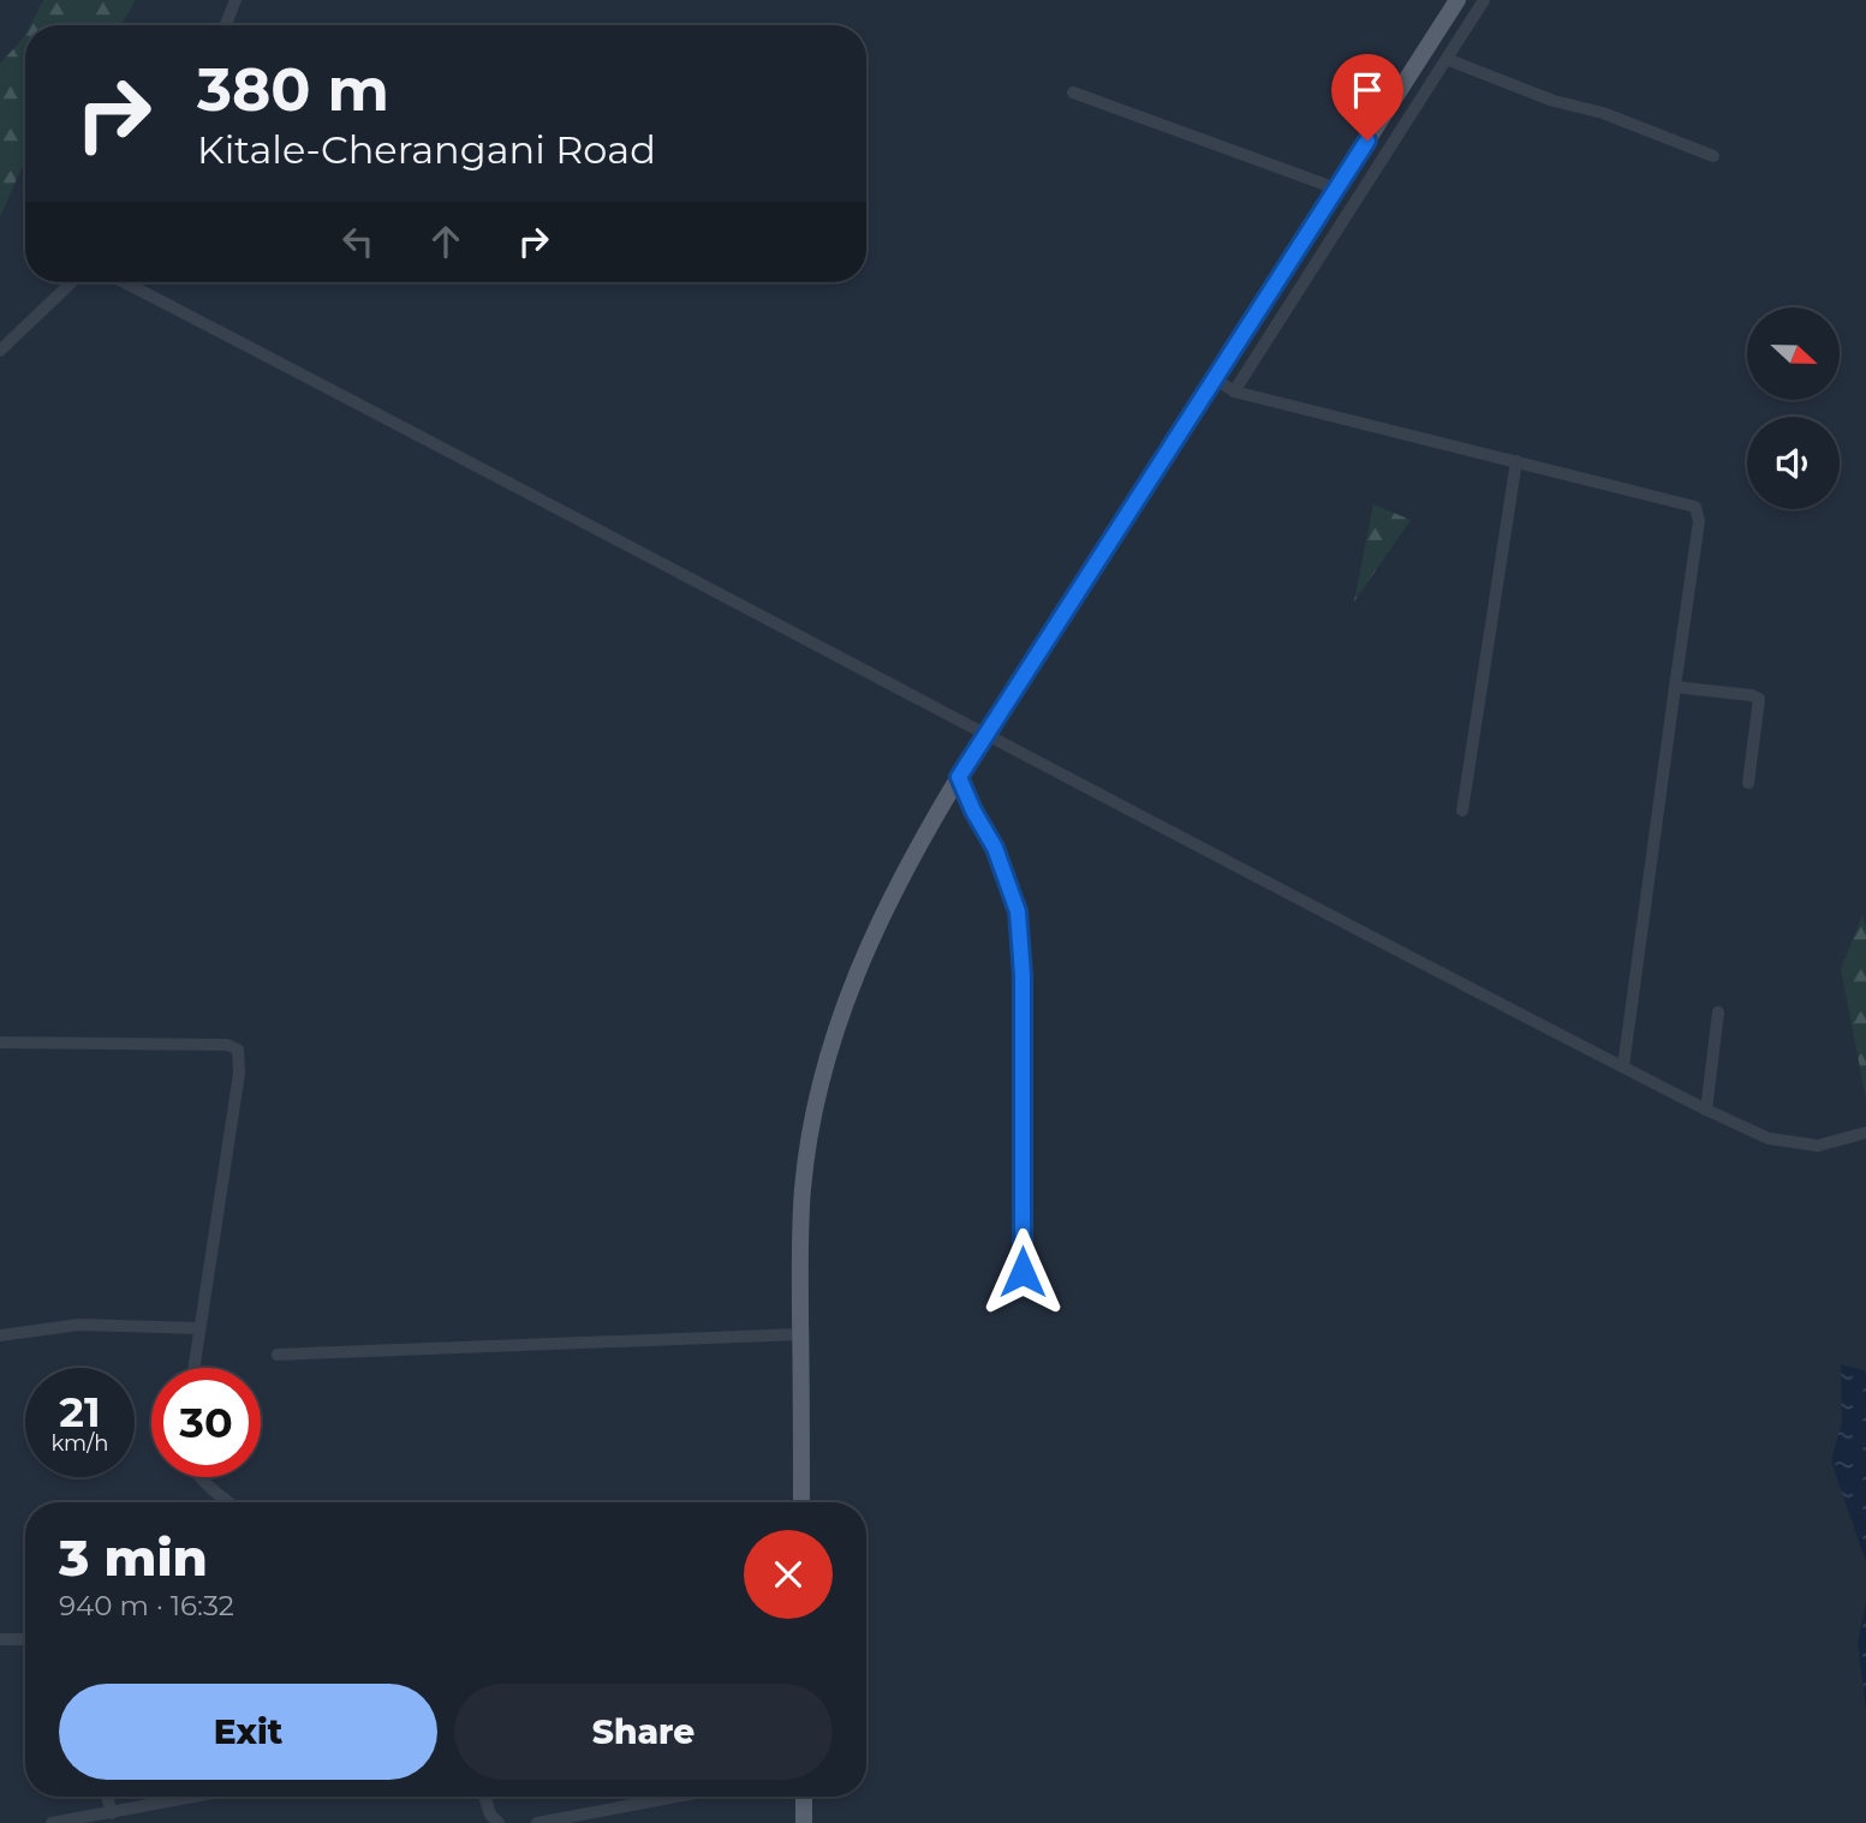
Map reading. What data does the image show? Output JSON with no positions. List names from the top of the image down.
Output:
{
  "north": "right",
  "page": {
    "turn": ["380 m", "Kitale-Cherangani Road"],
    "speed": "21 km/h",
    "limit": "30",
    "heading": ["3 min", "940 m · 16:32"],
    "buttons": ["Exit", "Share"]
  }
}
